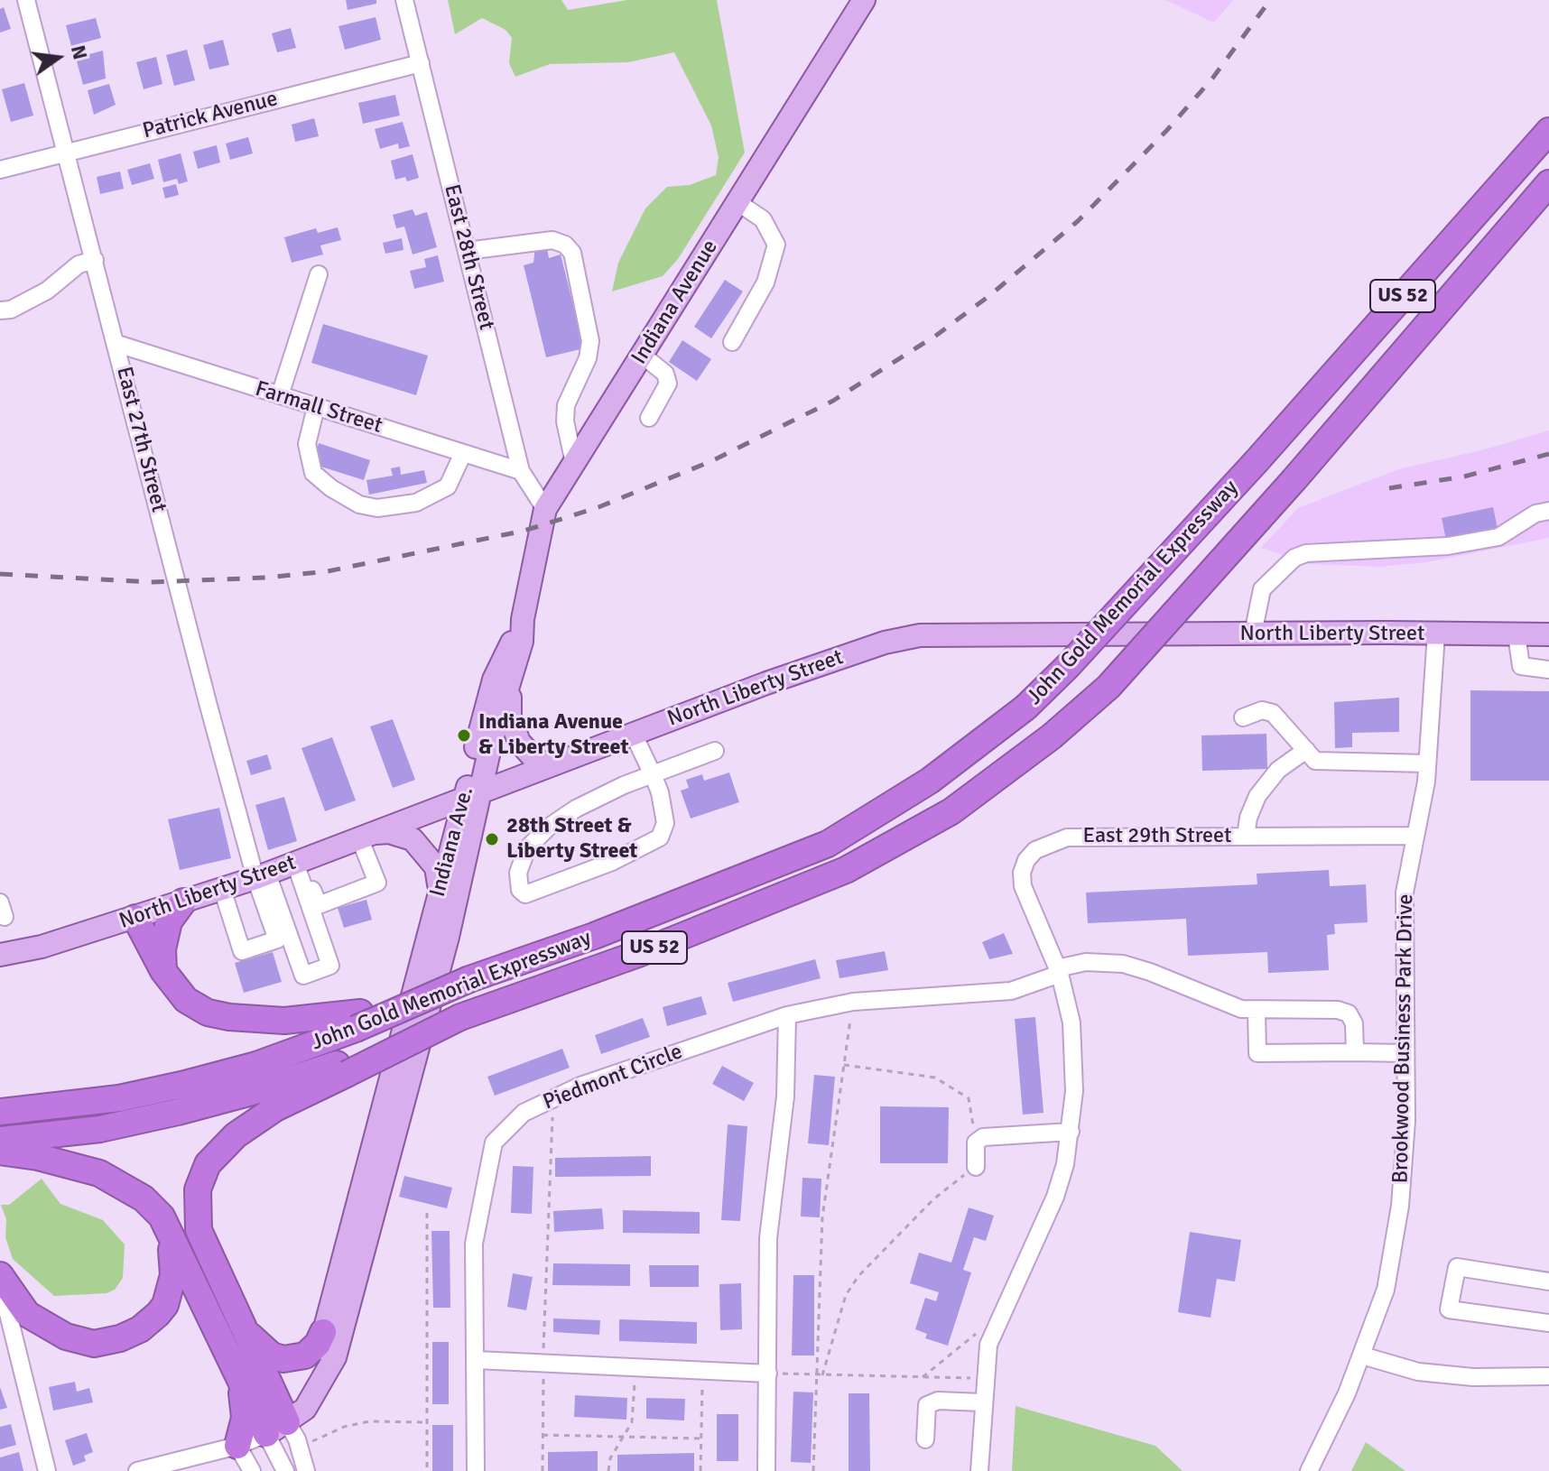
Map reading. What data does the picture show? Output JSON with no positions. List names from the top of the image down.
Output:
{
  "streets": {
    "highway": ["US 52", "John Gold Memorial Expressway"],
    "main road": ["Indiana Avenue", "North Liberty Street", "Indiana Ave."],
    "street": [
      "Patrick Avenue",
      "East 28th Street",
      "Farmall Street",
      "East 27th Street",
      "East 29th Street",
      "Brookwood Business Park Drive",
      "Piedmont Circle"
    ]
  },
  "crossings": [
    ["Patrick Avenue", "East 28th Street"],
    ["Patrick Avenue", "East 27th Street"],
    ["East 28th Street", "Indiana Avenue"],
    ["East 28th Street", "Farmall Street"],
    ["Indiana Avenue", "Indiana Ave."],
    ["Farmall Street", "East 27th Street"],
    ["East 27th Street", "North Liberty Street"],
    ["North Liberty Street", "Indiana Ave."],
    ["North Liberty Street", "Brookwood Business Park Drive"],
    ["East 29th Street", "Brookwood Business Park Drive"],
    ["East 29th Street", "Piedmont Circle"]
  ],
  "places": ["Indiana Avenue & Liberty Street", "28th Street & Liberty Street"],
  "north": "right"
}
